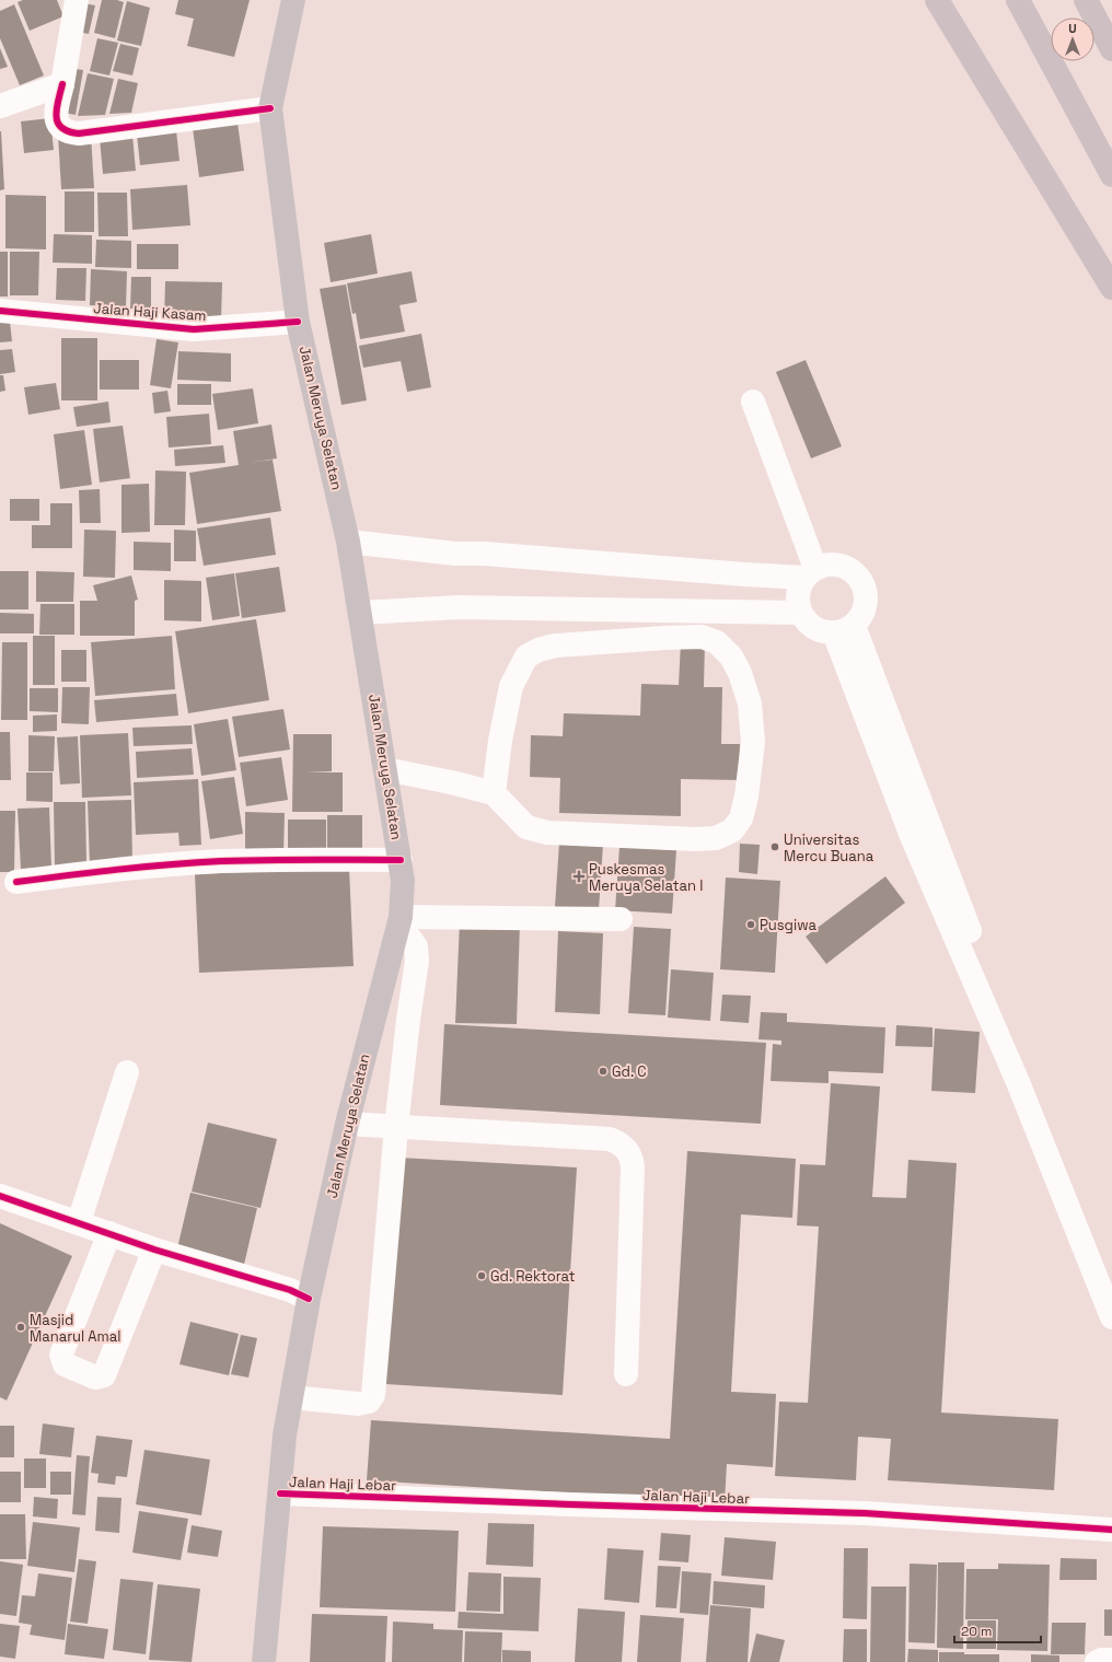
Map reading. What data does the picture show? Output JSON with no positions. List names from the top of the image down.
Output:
{
  "streets": {
    "main road": ["Jalan Meruya Selatan"],
    "street": ["Jalan Haji Kasam", "Jalan Haji Lebar"]
  },
  "crossings": [
    ["Jalan Haji Kasam", "Jalan Meruya Selatan"],
    ["Jalan Meruya Selatan", "Jalan Haji Lebar"]
  ],
  "places": {
    "other": [
      "Universitas Mercu Buana",
      "Pusgiwa",
      "Gd. C",
      "Gd. Rektorat",
      "Masjid Manarul Amal"
    ],
    "health": ["Puskesmas Meruya Selatan I"]
  },
  "scale_bar": "20 m",
  "north": "top"
}
